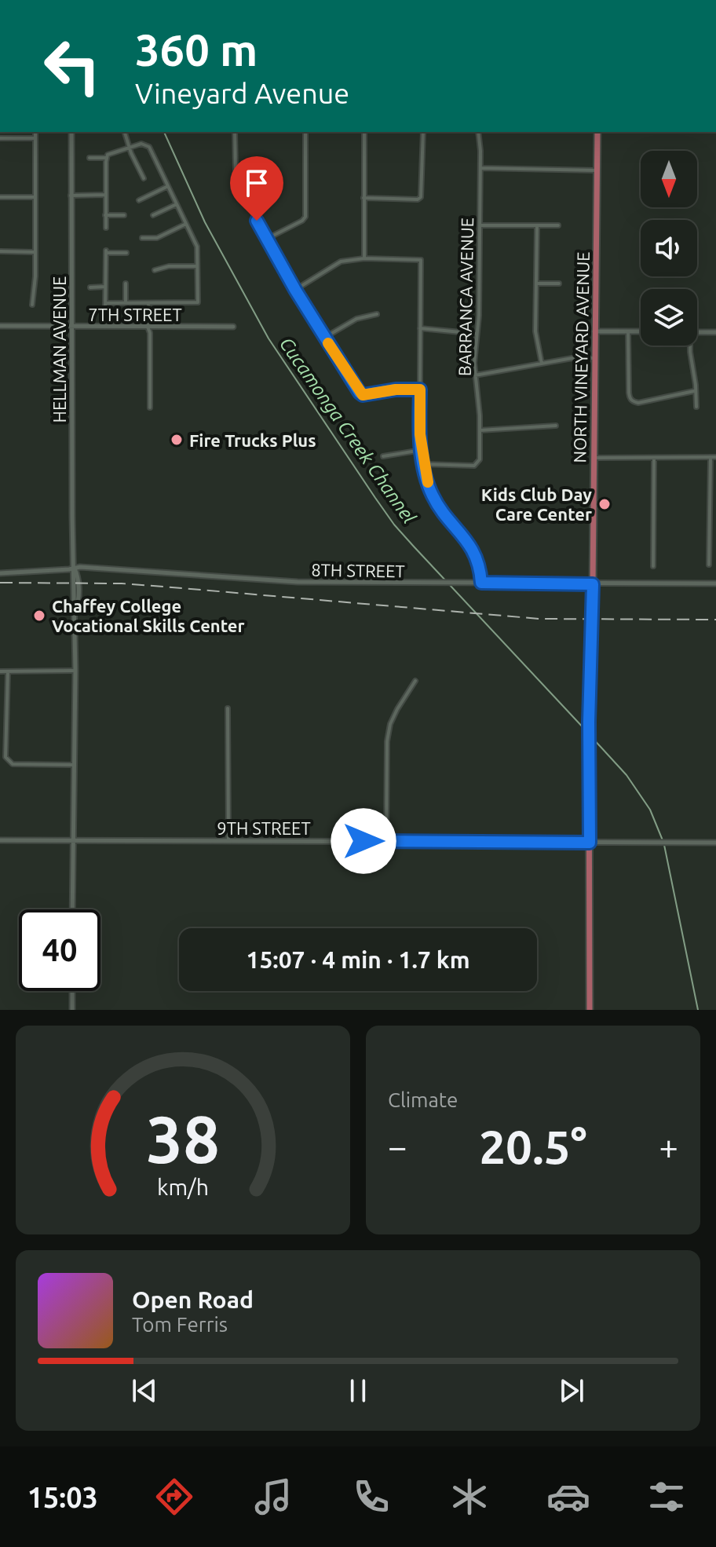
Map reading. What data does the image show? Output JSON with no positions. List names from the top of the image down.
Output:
{
  "streets": {
    "main road": ["NORTH VINEYARD AVENUE"],
    "street": [
      "BARRANCA AVENUE",
      "7TH STREET",
      "HELLMAN AVENUE",
      "8TH STREET",
      "9TH STREET"
    ]
  },
  "crossings": [
    ["7TH STREET", "HELLMAN AVENUE"],
    ["HELLMAN AVENUE", "8TH STREET"],
    ["HELLMAN AVENUE", "9TH STREET"],
    ["NORTH VINEYARD AVENUE", "8TH STREET"],
    ["NORTH VINEYARD AVENUE", "9TH STREET"]
  ],
  "water": ["Cucamonga Creek Channel"],
  "places": ["Fire Trucks Plus", "Kids Club Day Care Center", "Chaffey College Vocational Skills Center"],
  "north": "bottom",
  "page": {
    "turn": ["360 m", "Vineyard Avenue"],
    "limit": "40",
    "trip": "15:07 · 4 min · 1.7 km",
    "tile": "Climate",
    "heat": ["−", "20.5°", "+"],
    "song": ["Open Road", "Tom Ferris"],
    "tabs": "15:03",
    "gauge": ["38", "km/h"]
  }
}
